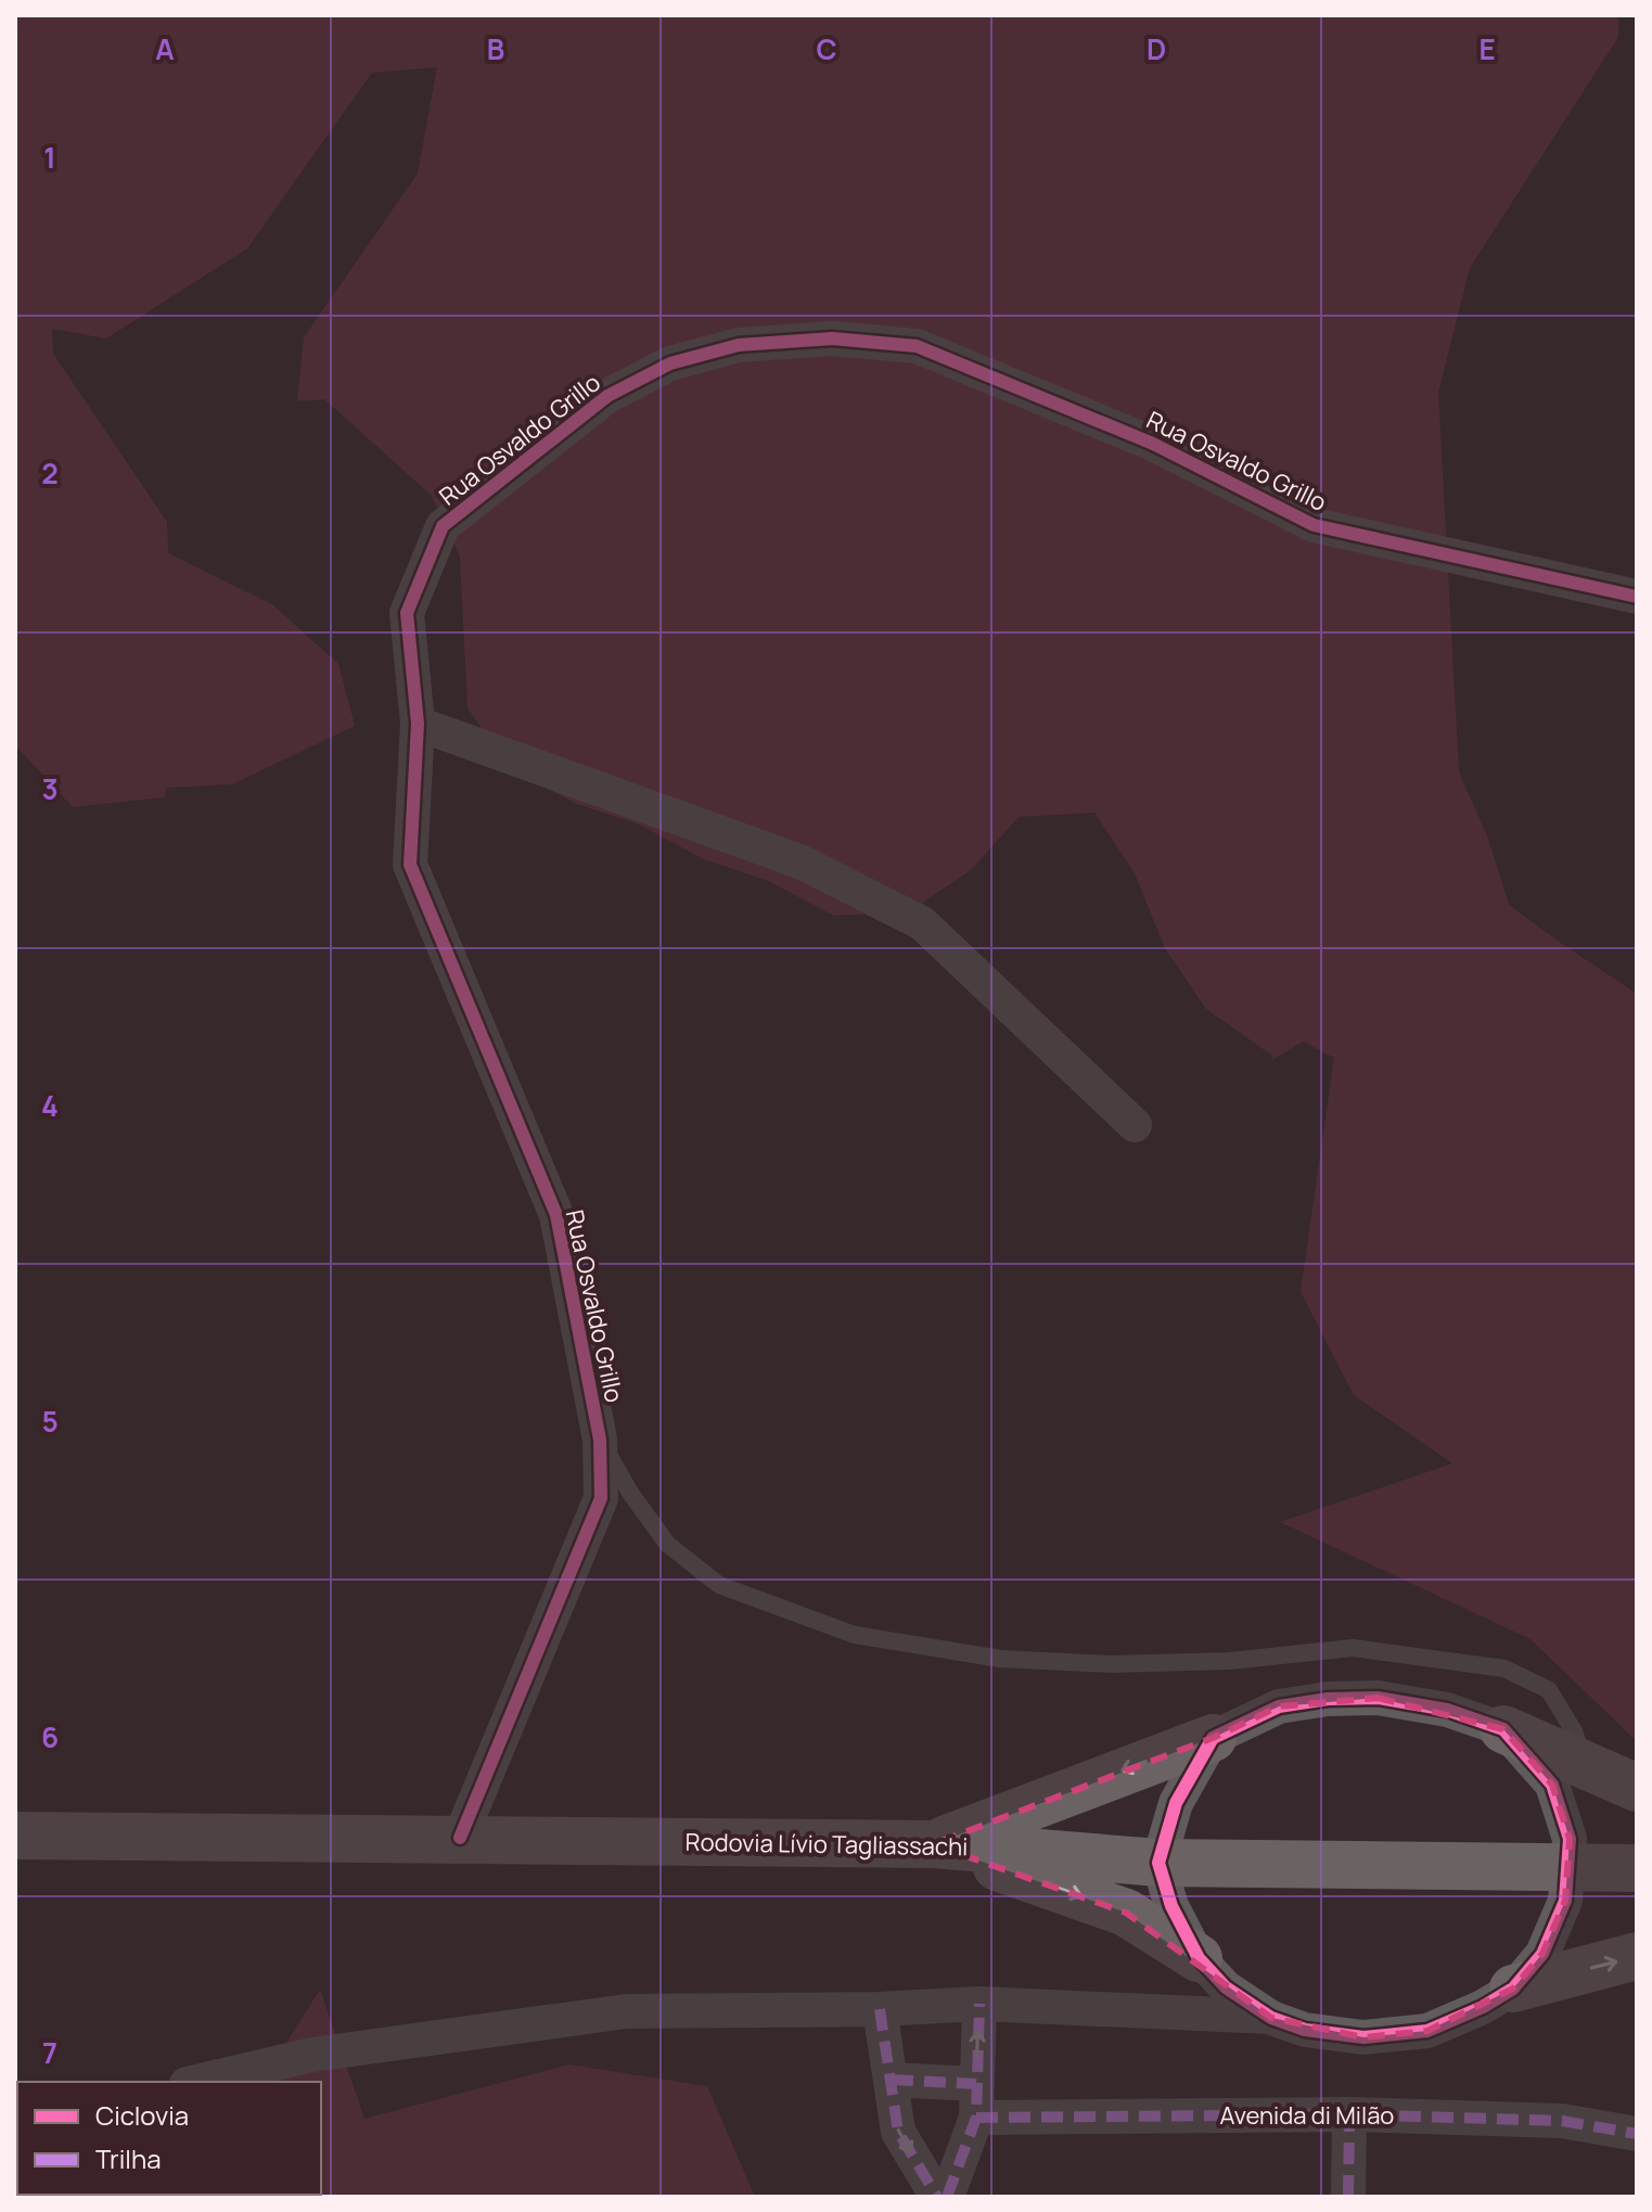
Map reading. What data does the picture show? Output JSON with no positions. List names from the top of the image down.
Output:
{
  "streets": {
    "highway": ["Rodovia Lívio Tagliassachi"],
    "street": ["Rua Osvaldo Grillo", "Avenida di Milão"]
  },
  "crossings": [
    ["Rua Osvaldo Grillo", "Rodovia Lívio Tagliassachi"]
  ],
  "legend": ["Ciclovia", "Trilha"],
  "grid": {
    "columns": [
      "A",
      "B",
      "C",
      "D",
      "E"
    ],
    "rows": [
      "1",
      "2",
      "3",
      "4",
      "5",
      "6",
      "7"
    ]
  }
}
